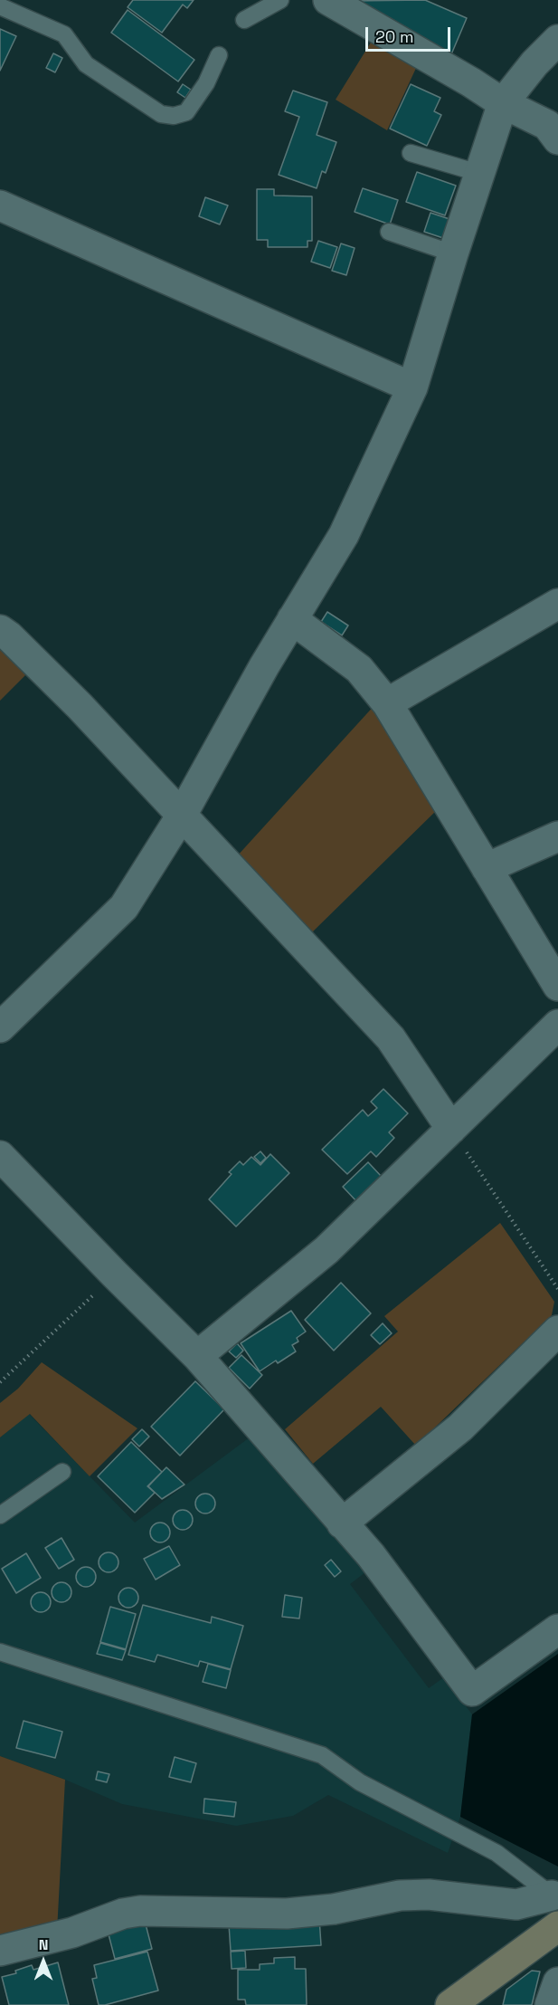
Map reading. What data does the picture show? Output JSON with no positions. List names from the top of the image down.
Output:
{
  "scale_bar": "20 m",
  "north": "top"
}
